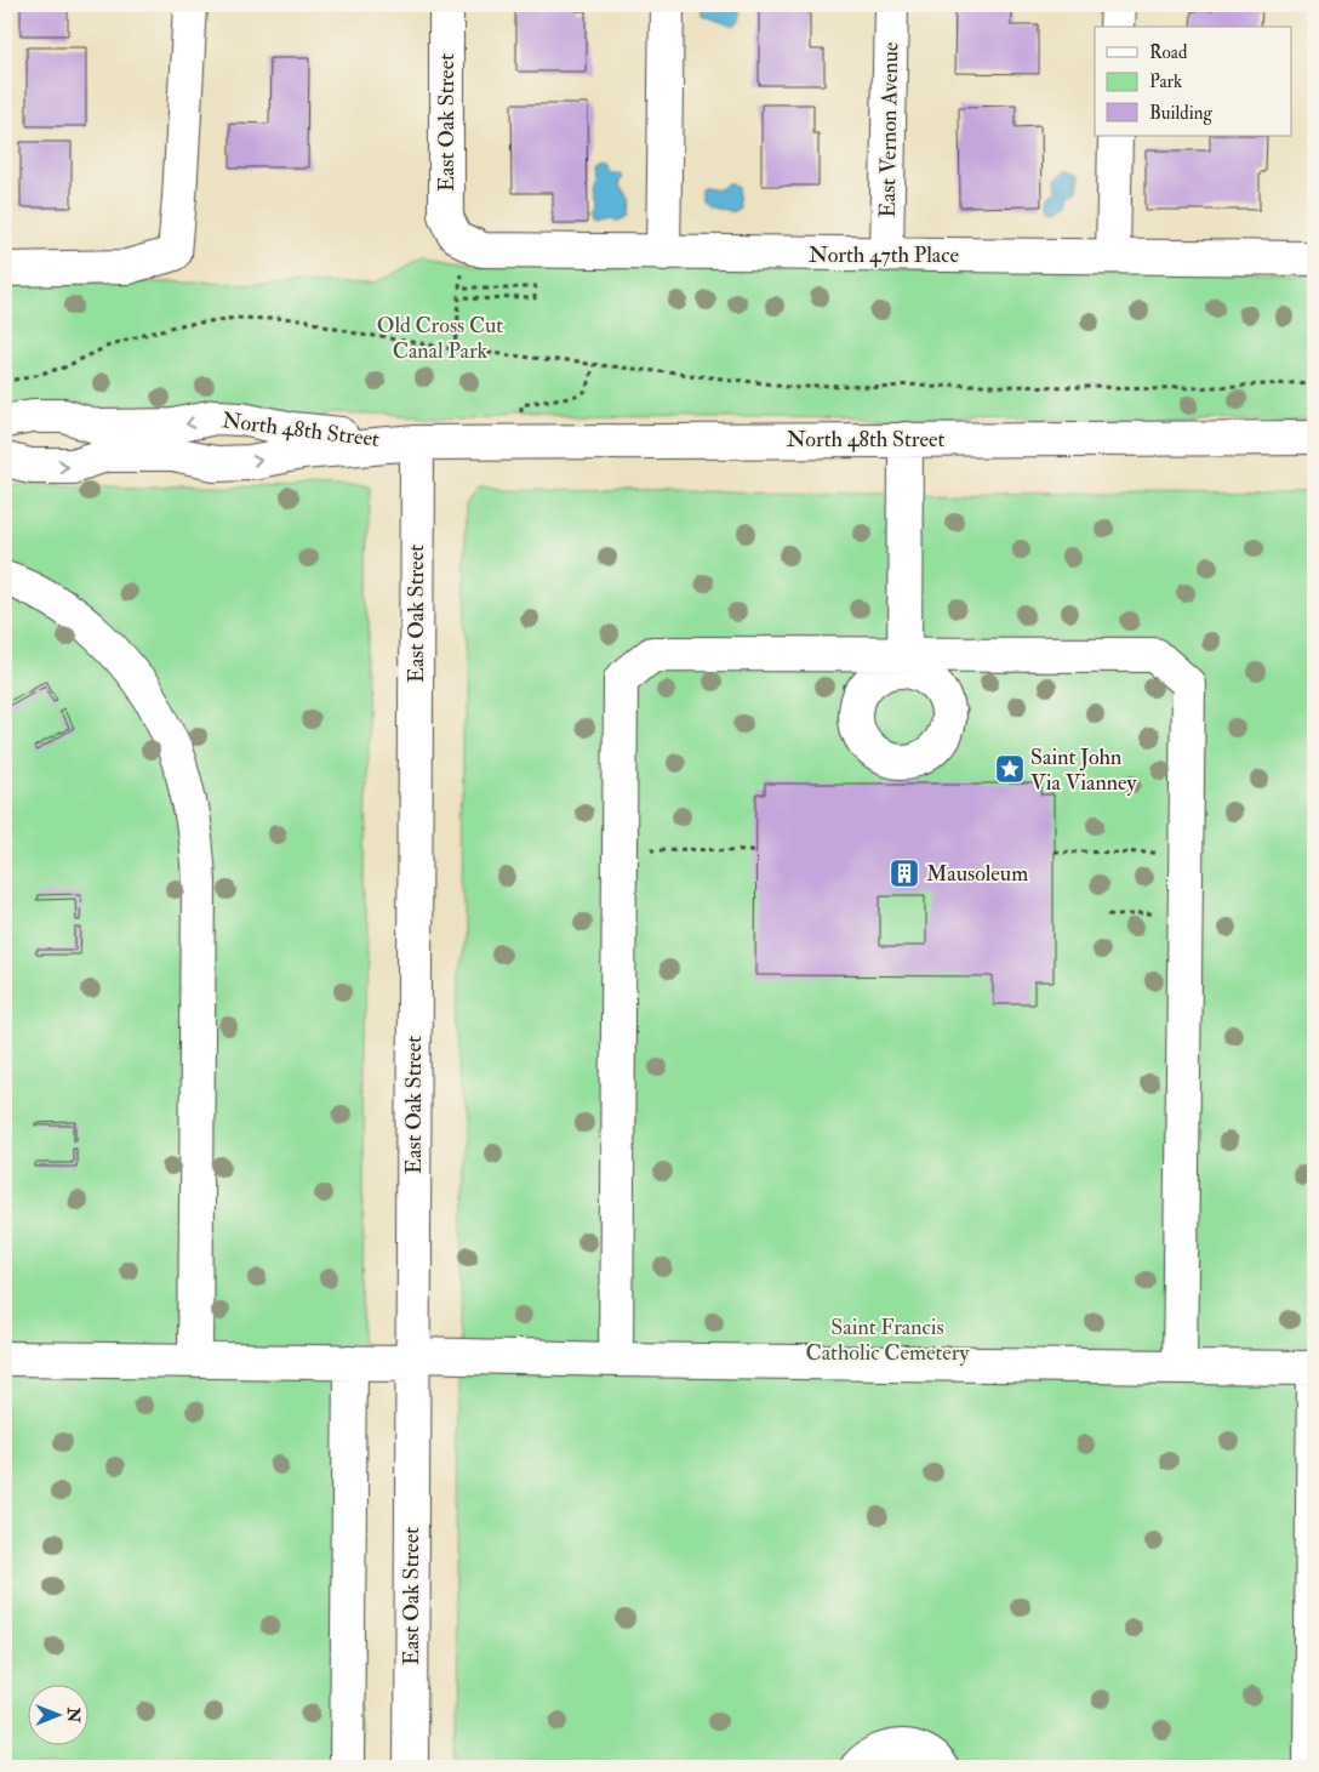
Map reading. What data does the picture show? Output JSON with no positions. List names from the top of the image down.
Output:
{
  "streets": {
    "street": [
      "East Oak Street",
      "East Vernon Avenue",
      "North 47th Place",
      "North 48th Street"
    ]
  },
  "crossings": [
    ["East Oak Street", "North 47th Place"],
    ["East Oak Street", "North 48th Street"],
    ["East Vernon Avenue", "North 47th Place"]
  ],
  "parks": ["Old Cross Cut Canal Park", "Saint Francis Catholic Cemetery"],
  "places": {
    "place": ["Saint John Via Vianney"],
    "building": ["Mausoleum"]
  },
  "legend": ["Road", "Park", "Building"],
  "north": "right"
}
